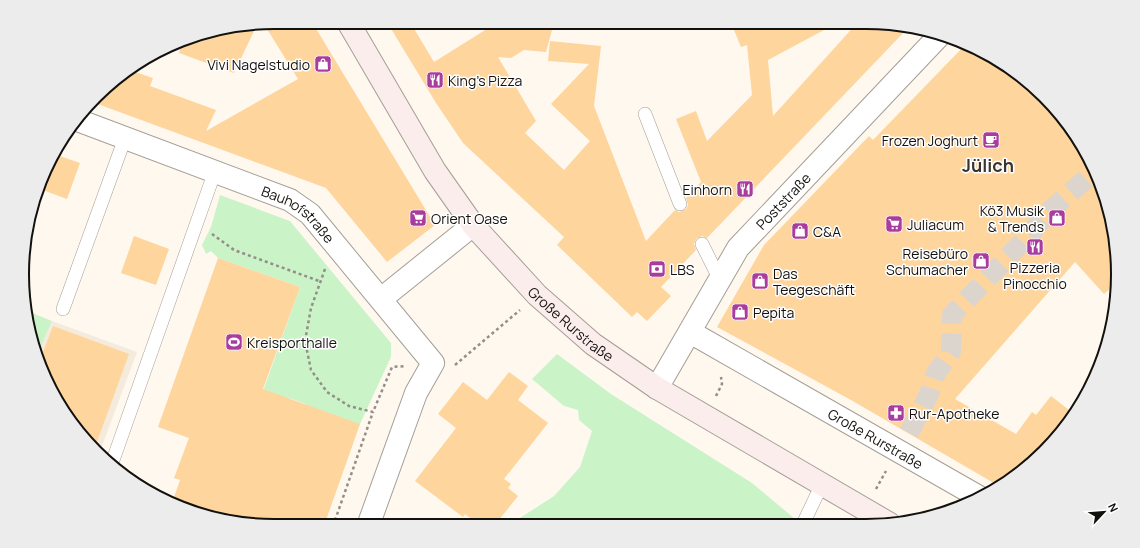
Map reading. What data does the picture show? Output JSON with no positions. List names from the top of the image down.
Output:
{
  "streets": {
    "main road": ["Große Rurstraße"],
    "street": ["Poststraße", "Bauhofstraße"]
  },
  "crossings": [
    ["Poststraße", "Große Rurstraße"]
  ],
  "districts": ["Jülich"],
  "places": {
    "shop": [
      "Vivi Nagelstudio",
      "Kö3 Musik & Trends",
      "C&A",
      "Reisebüro Schumacher",
      "Das Teegeschäft",
      "Pepita"
    ],
    "restaurant": ["King's Pizza", "Einhorn", "Pizzeria Pinocchio"],
    "cafe": ["Frozen Joghurt"],
    "supermarket": ["Orient Oase", "Juliacum"],
    "bank": ["LBS"],
    "sports": ["Kreisporthalle"],
    "pharmacy": ["Rur-Apotheke"]
  },
  "north": "top right"
}
